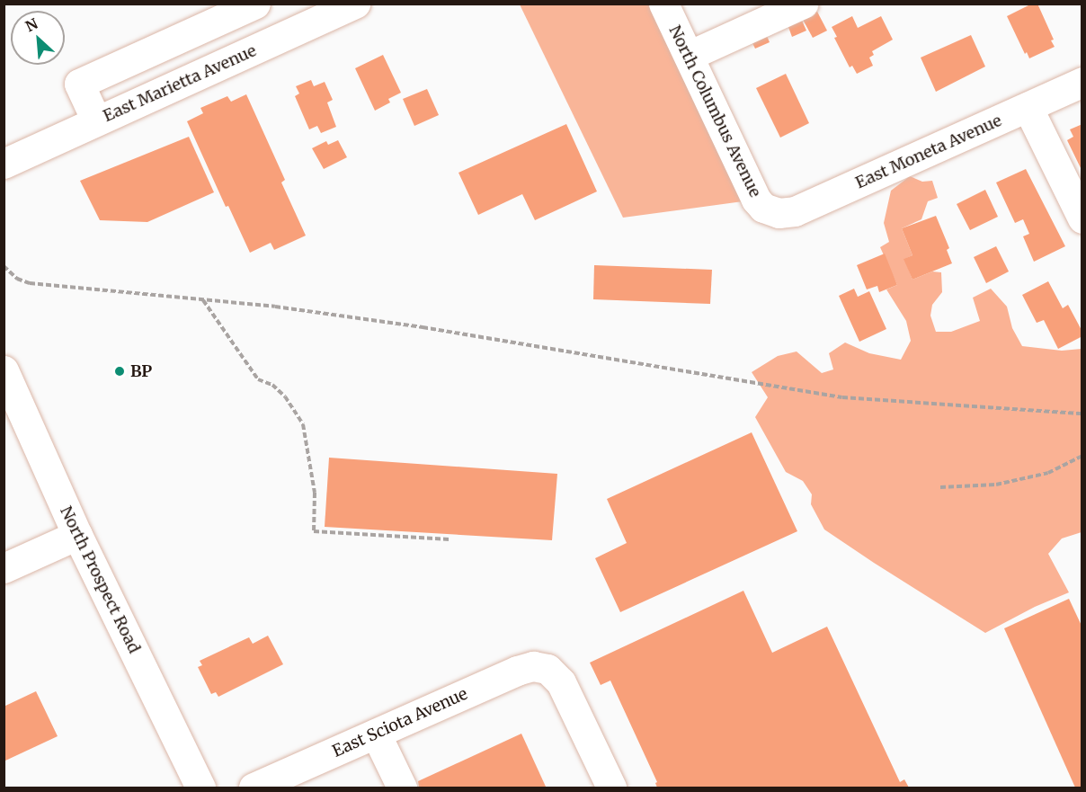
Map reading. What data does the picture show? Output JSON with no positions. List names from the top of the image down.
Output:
{
  "streets": {
    "street": [
      "East Marietta Avenue",
      "North Columbus Avenue",
      "East Moneta Avenue",
      "North Prospect Road",
      "East Sciota Avenue"
    ]
  },
  "crossings": [
    ["North Columbus Avenue", "East Moneta Avenue"]
  ],
  "places": ["BP"],
  "north": "top left"
}
